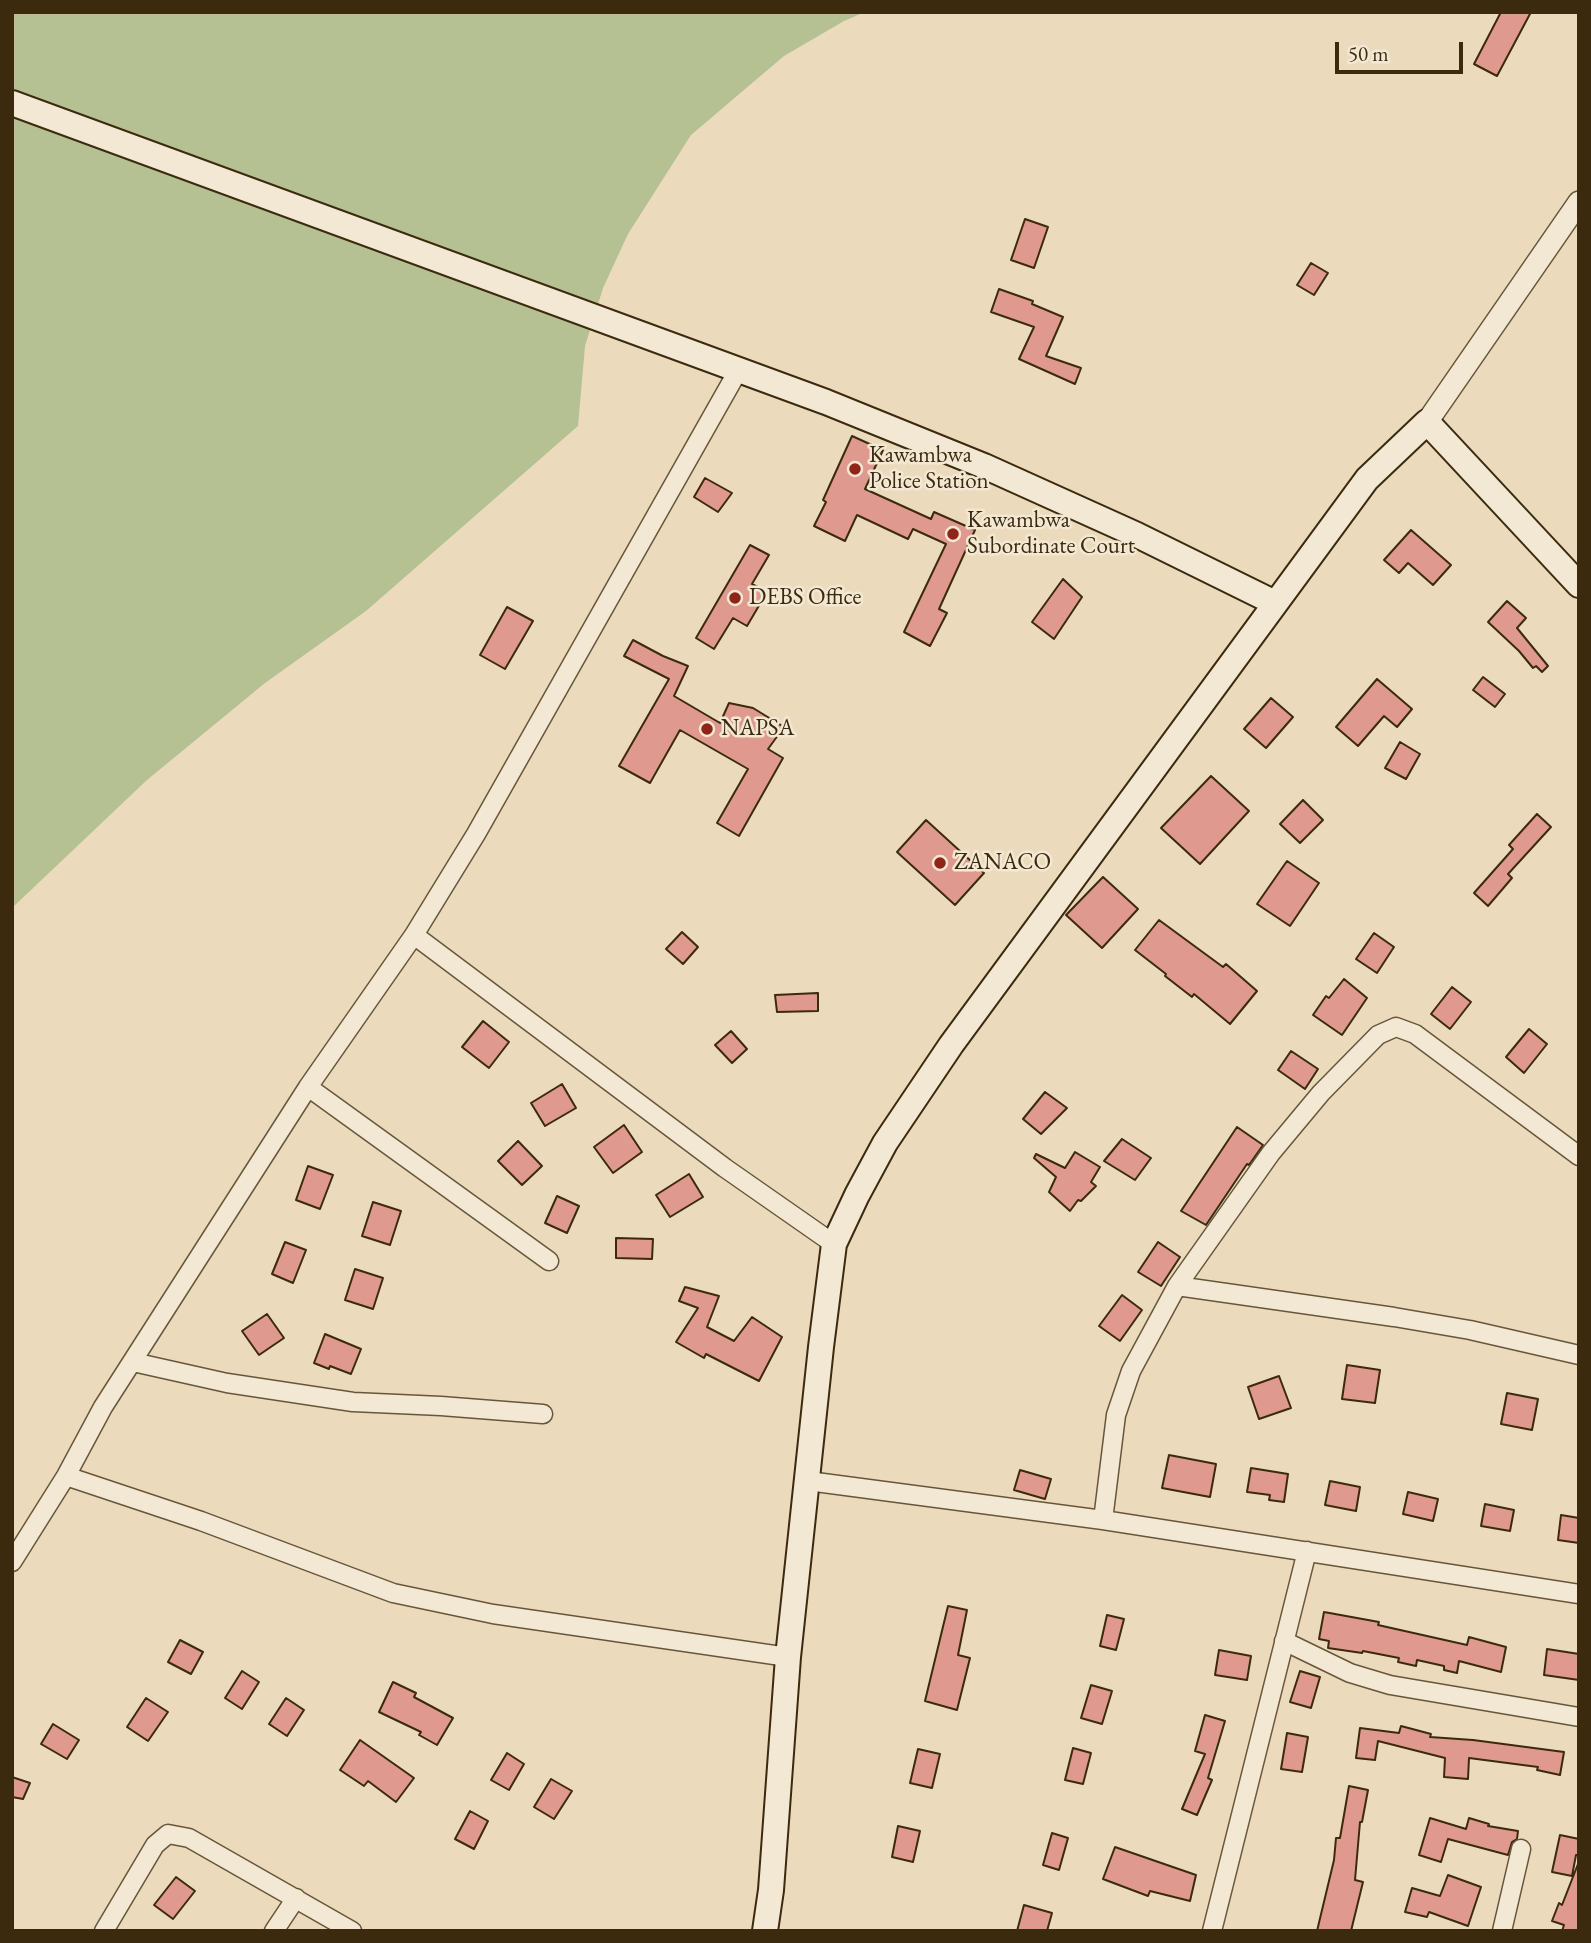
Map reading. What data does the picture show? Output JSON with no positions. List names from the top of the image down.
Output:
{
  "places": [
    "Kawambwa Police Station",
    "Kawambwa Subordinate Court",
    "DEBS Office",
    "NAPSA",
    "ZANACO"
  ],
  "scale_bar": "50 m"
}
